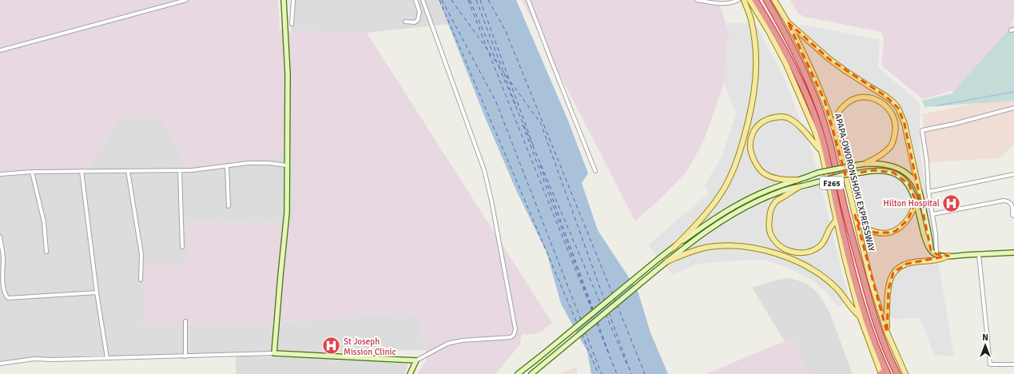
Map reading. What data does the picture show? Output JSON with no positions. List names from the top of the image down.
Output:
{
  "streets": {
    "highway": ["APAPA-OWORONSHOKI EXPRESSWAY", "F265"]
  },
  "places": {
    "hospital": ["Hilton Hospital", "St Joseph Mission Clinic"]
  },
  "north": "top"
}
